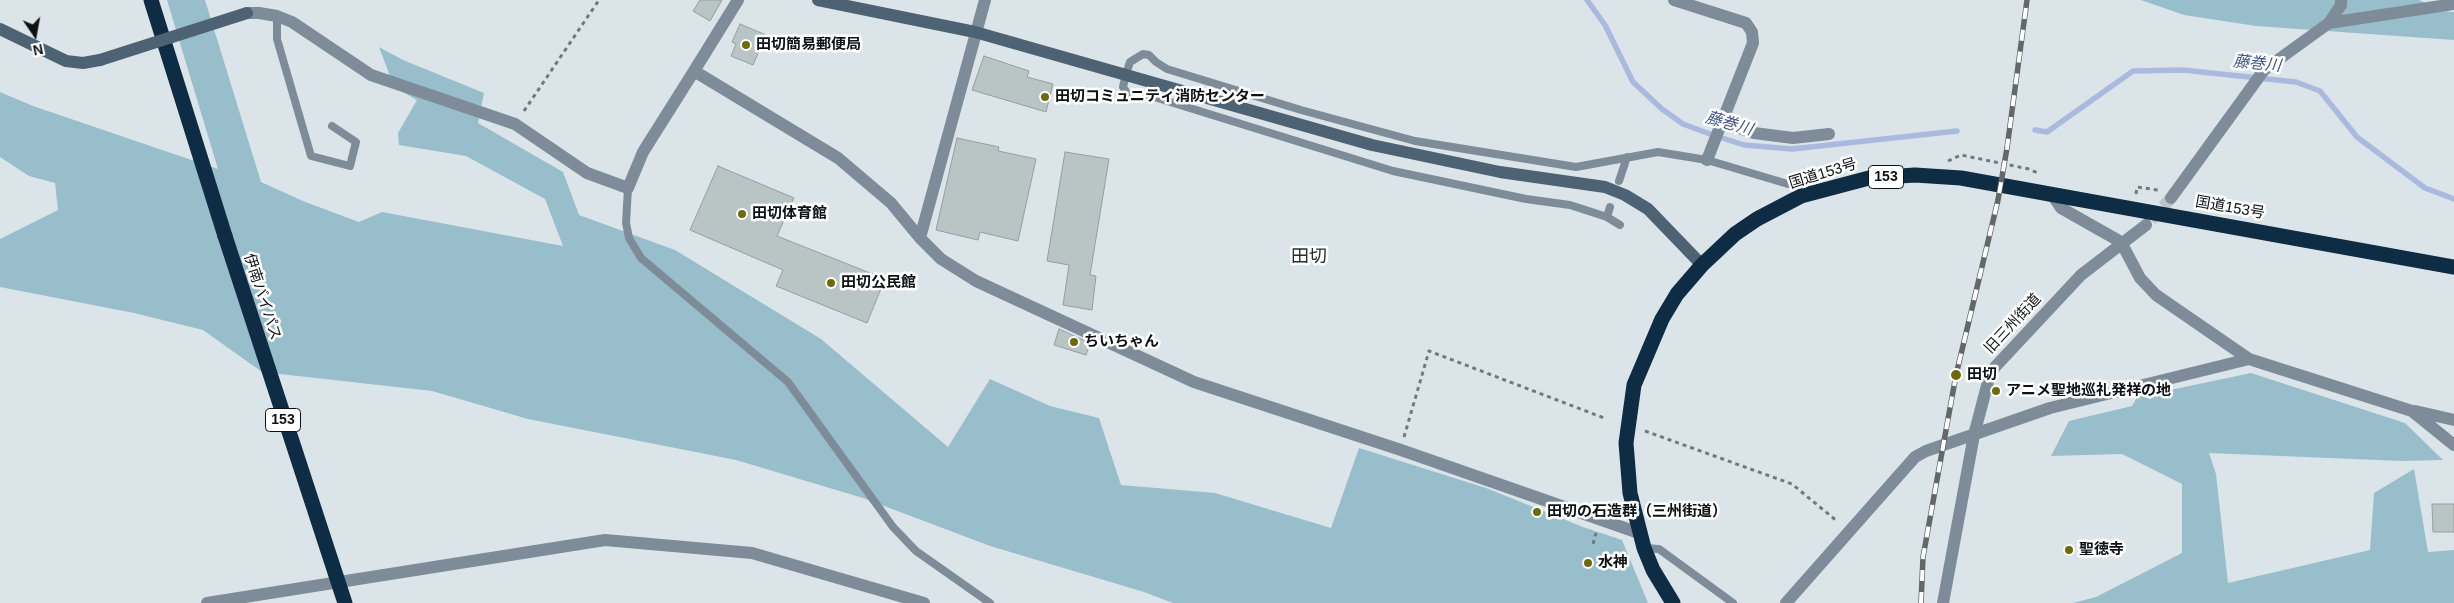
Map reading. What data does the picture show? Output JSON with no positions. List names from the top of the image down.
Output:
{
  "streets": {
    "highway": ["国道153号", "153", "伊南バイパス"],
    "street": ["旧三州街道"]
  },
  "districts": ["田切"],
  "water": ["藤巻川"],
  "places": [
    "田切簡易郵便局",
    "田切コミュニティ消防センター",
    "田切体育館",
    "田切公民館",
    "ちいちゃん",
    "田切",
    "アニメ聖地巡礼発祥の地",
    "田切の石造群（三州街道）",
    "聖徳寺",
    "水神"
  ],
  "north": "bottom"
}
